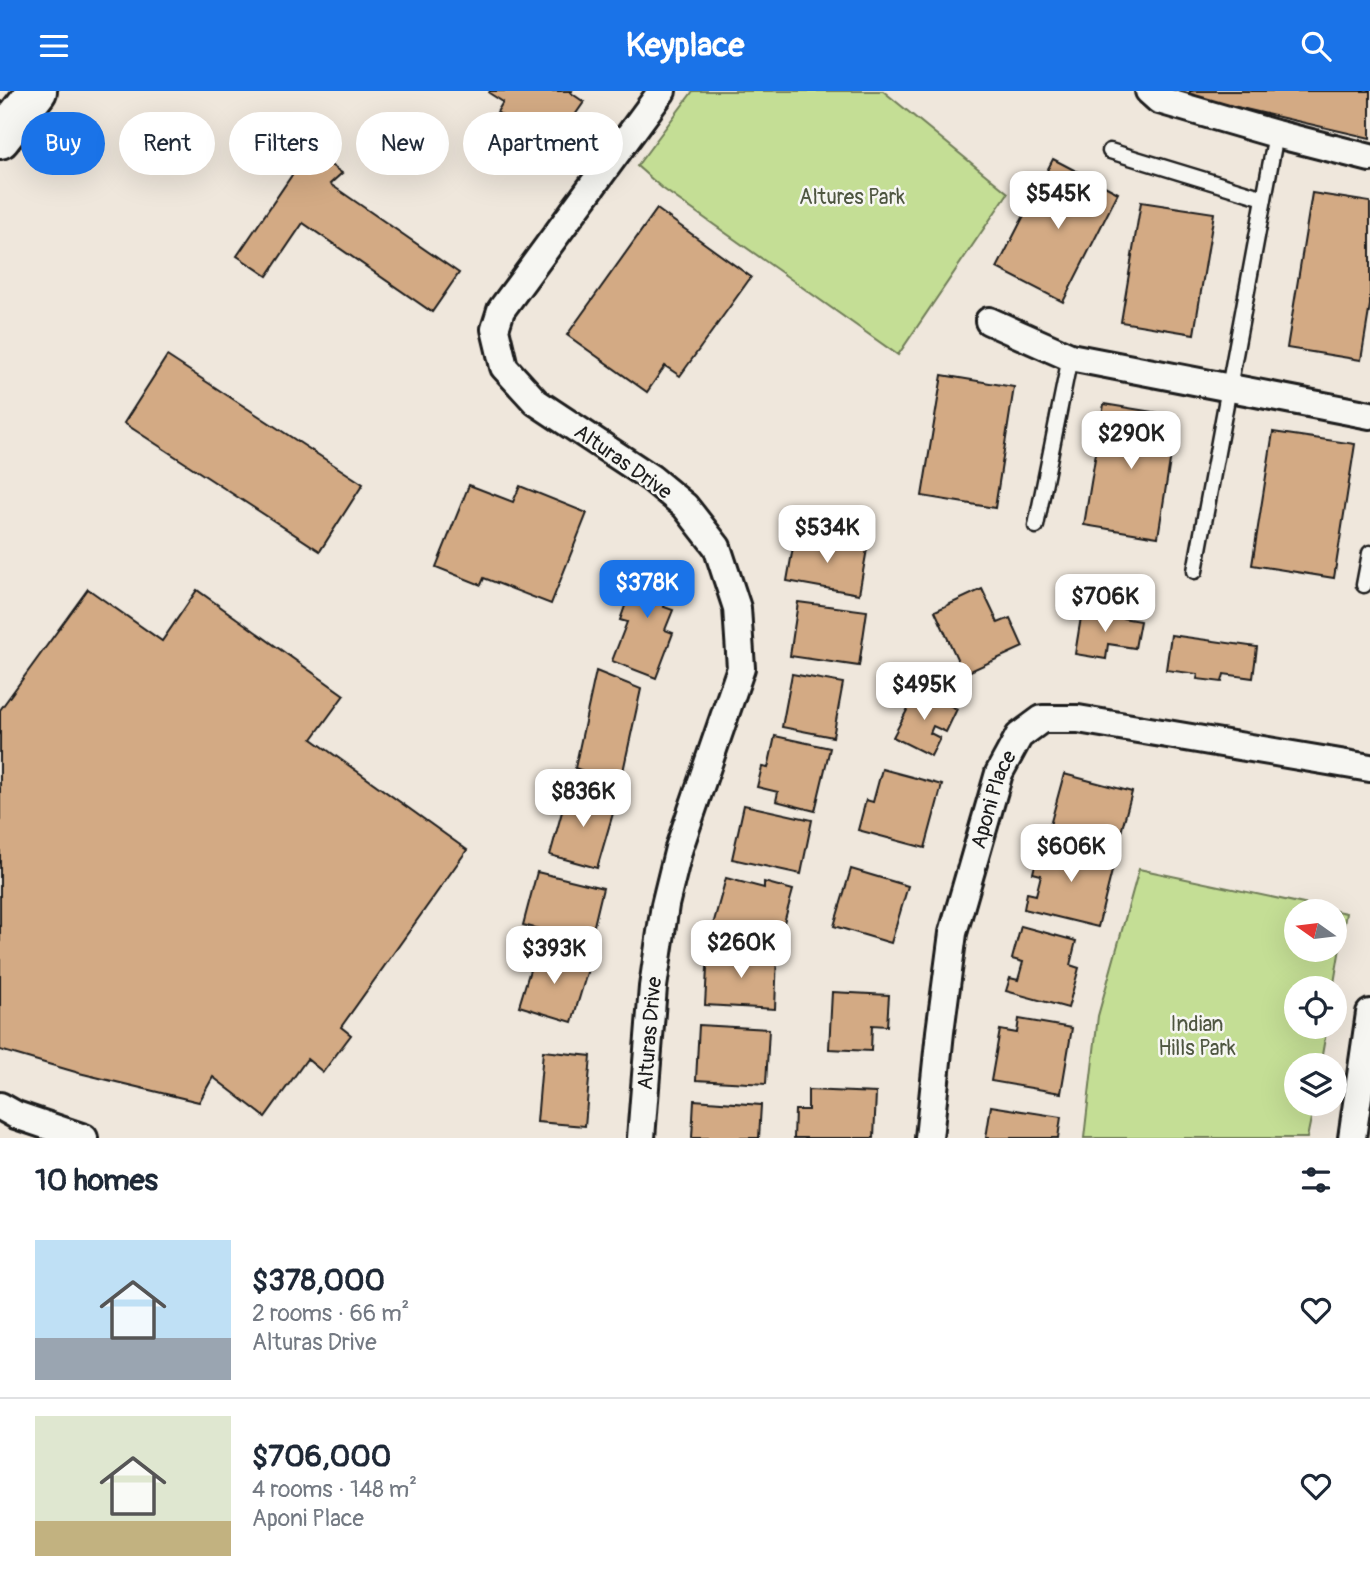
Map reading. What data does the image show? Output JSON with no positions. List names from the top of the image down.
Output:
{
  "streets": {
    "street": ["Alturas Drive", "Aponi Place"]
  },
  "parks": ["Altures Park", "Indian Hills Park"],
  "north": "left",
  "page": {
    "header": "Keyplace",
    "chip": [
      "Buy",
      "Rent",
      "Filters",
      "New",
      "Apartment"
    ],
    "price": [
      "$545K",
      "$290K",
      "$534K",
      "$378K",
      "$706K",
      "$495K",
      "$836K",
      "$606K",
      "$260K",
      "$393K"
    ],
    "heading": "10 homes",
    "list": [
      {
        "name": "$378,000",
        "note": "2 rooms · 66 m² · Alturas Drive"
      },
      {
        "name": "$706,000",
        "note": "4 rooms · 148 m² · Aponi Place"
      }
    ]
  }
}
